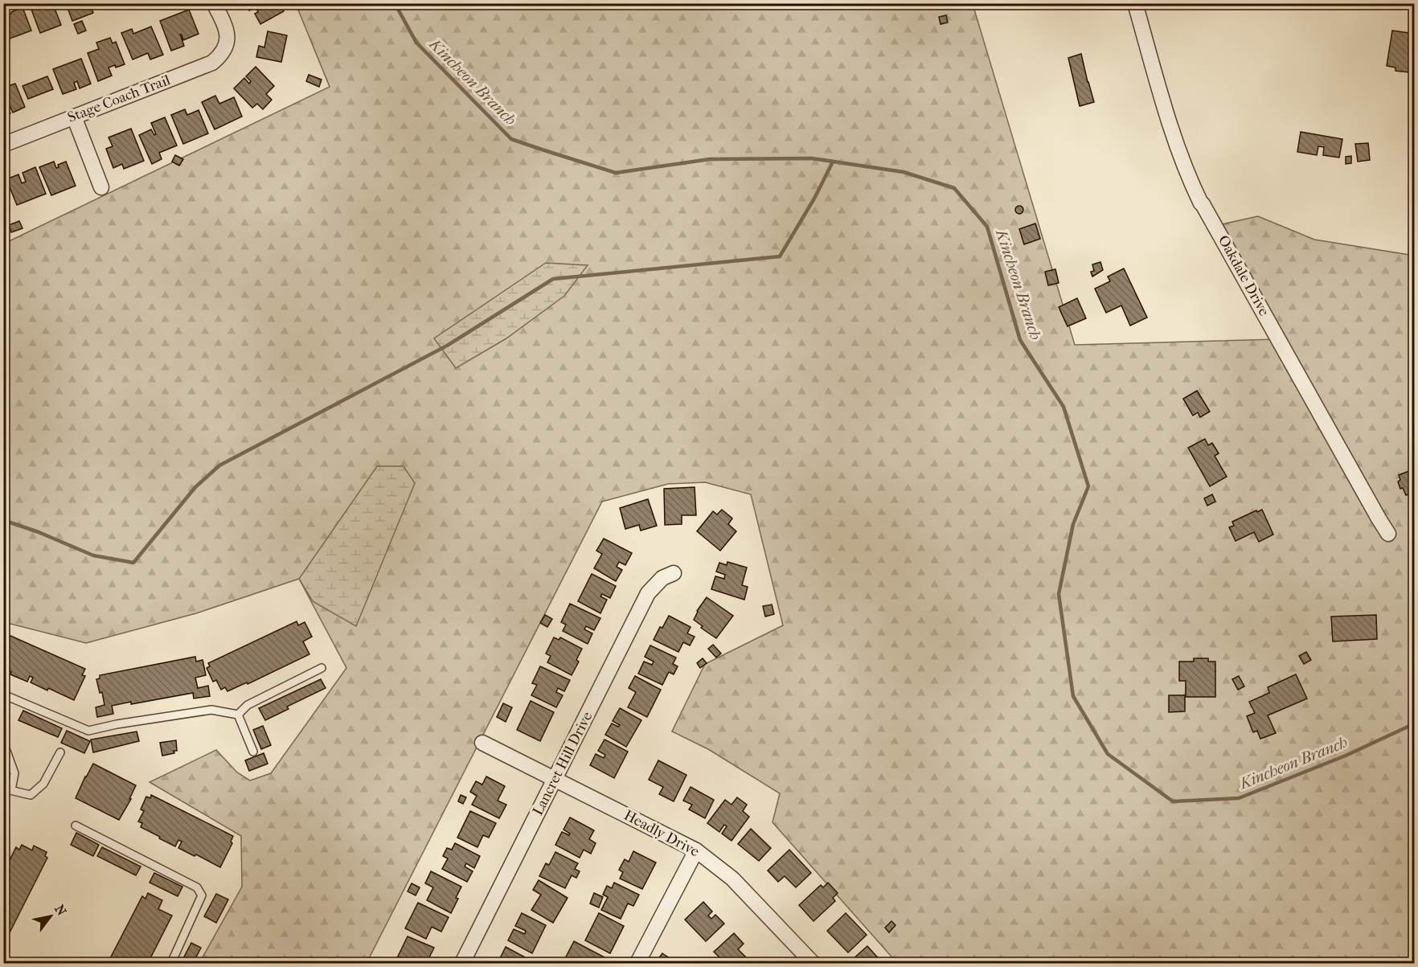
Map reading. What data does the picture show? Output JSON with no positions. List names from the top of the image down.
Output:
{
  "streets": {
    "street": [
      "Stage Coach Trail",
      "Oakdale Drive",
      "Lancret Hill Drive",
      "Headly Drive"
    ]
  },
  "crossings": [
    ["Lancret Hill Drive", "Headly Drive"]
  ],
  "water": ["Kincheon Branch"],
  "north": "top right"
}
